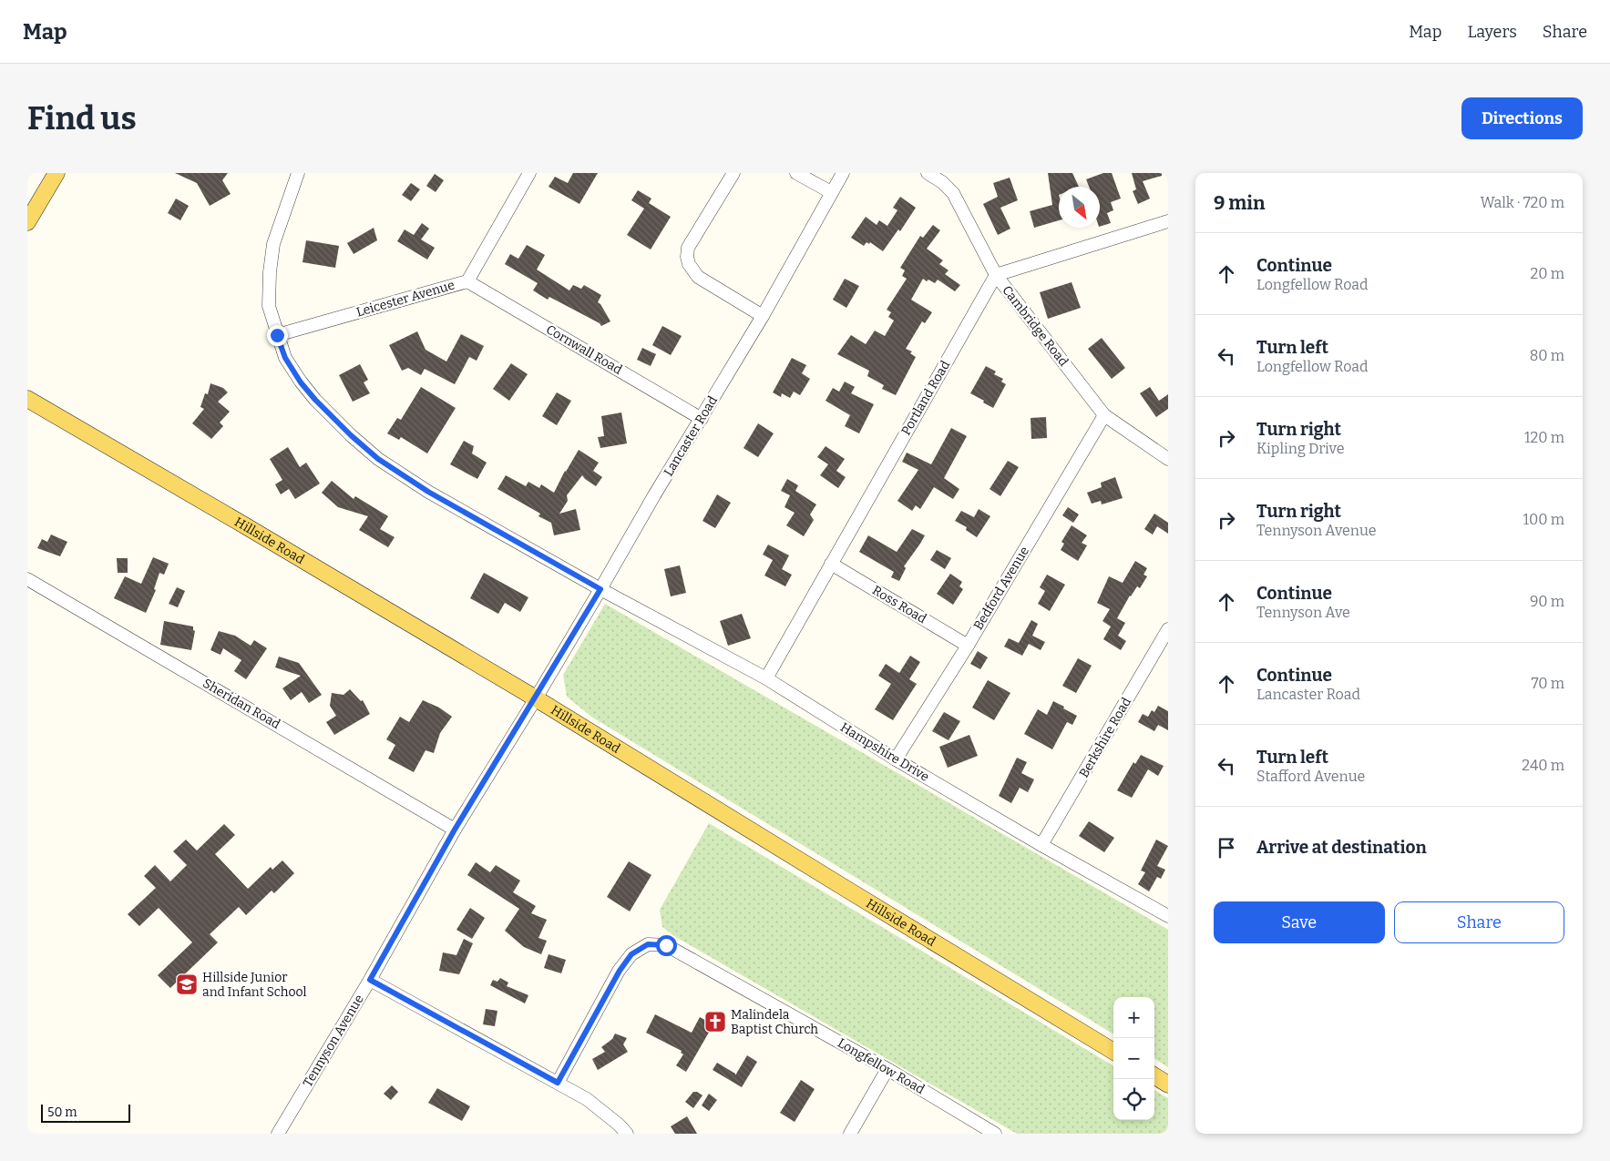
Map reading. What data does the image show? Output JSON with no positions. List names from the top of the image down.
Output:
{
  "streets": {
    "main road": ["Hillside Road"],
    "street": [
      "Leicester Avenue",
      "Cambridge Road",
      "Cornwall Road",
      "Portland Road",
      "Lancaster Road",
      "Bedford Avenue",
      "Ross Road",
      "Sheridan Road",
      "Berkshire Road",
      "Hampshire Drive",
      "Tennyson Avenue",
      "Longfellow Road"
    ]
  },
  "crossings": [
    ["Leicester Avenue", "Cornwall Road"],
    ["Leicester Avenue", "Hampshire Drive"],
    ["Cambridge Road", "Portland Road"],
    ["Cambridge Road", "Bedford Avenue"],
    ["Cornwall Road", "Lancaster Road"],
    ["Portland Road", "Ross Road"],
    ["Portland Road", "Hampshire Drive"],
    ["Lancaster Road", "Hillside Road"],
    ["Lancaster Road", "Sheridan Road"],
    ["Lancaster Road", "Hampshire Drive"],
    ["Lancaster Road", "Tennyson Avenue"],
    ["Bedford Avenue", "Ross Road"],
    ["Bedford Avenue", "Hampshire Drive"],
    ["Sheridan Road", "Tennyson Avenue"],
    ["Berkshire Road", "Hampshire Drive"]
  ],
  "places": {
    "school or university": ["Hillside Junior and Infant School"],
    "church": ["Malindela Baptist Church"]
  },
  "scale_bar": "50 m",
  "north": "bottom right",
  "page": {
    "header": "Map",
    "nav": ["Map", "Layers", "Share"],
    "buttons": [
      "Directions",
      ["Save", "Share"]
    ],
    "title": "Find us",
    "heading": ["9 min", "Walk · 720 m"],
    "list": [
      ["Continue", "Longfellow Road", "20 m"],
      ["Turn left", "Longfellow Road", "80 m"],
      ["Turn right", "Kipling Drive", "120 m"],
      ["Turn right", "Tennyson Avenue", "100 m"],
      ["Continue", "Tennyson Ave", "90 m"],
      ["Continue", "Lancaster Road", "70 m"],
      ["Turn left", "Stafford Avenue", "240 m"],
      "Arrive at destination"
    ],
    "map_buttons": ["+", "−"],
    "scale": "50 m"
  }
}
